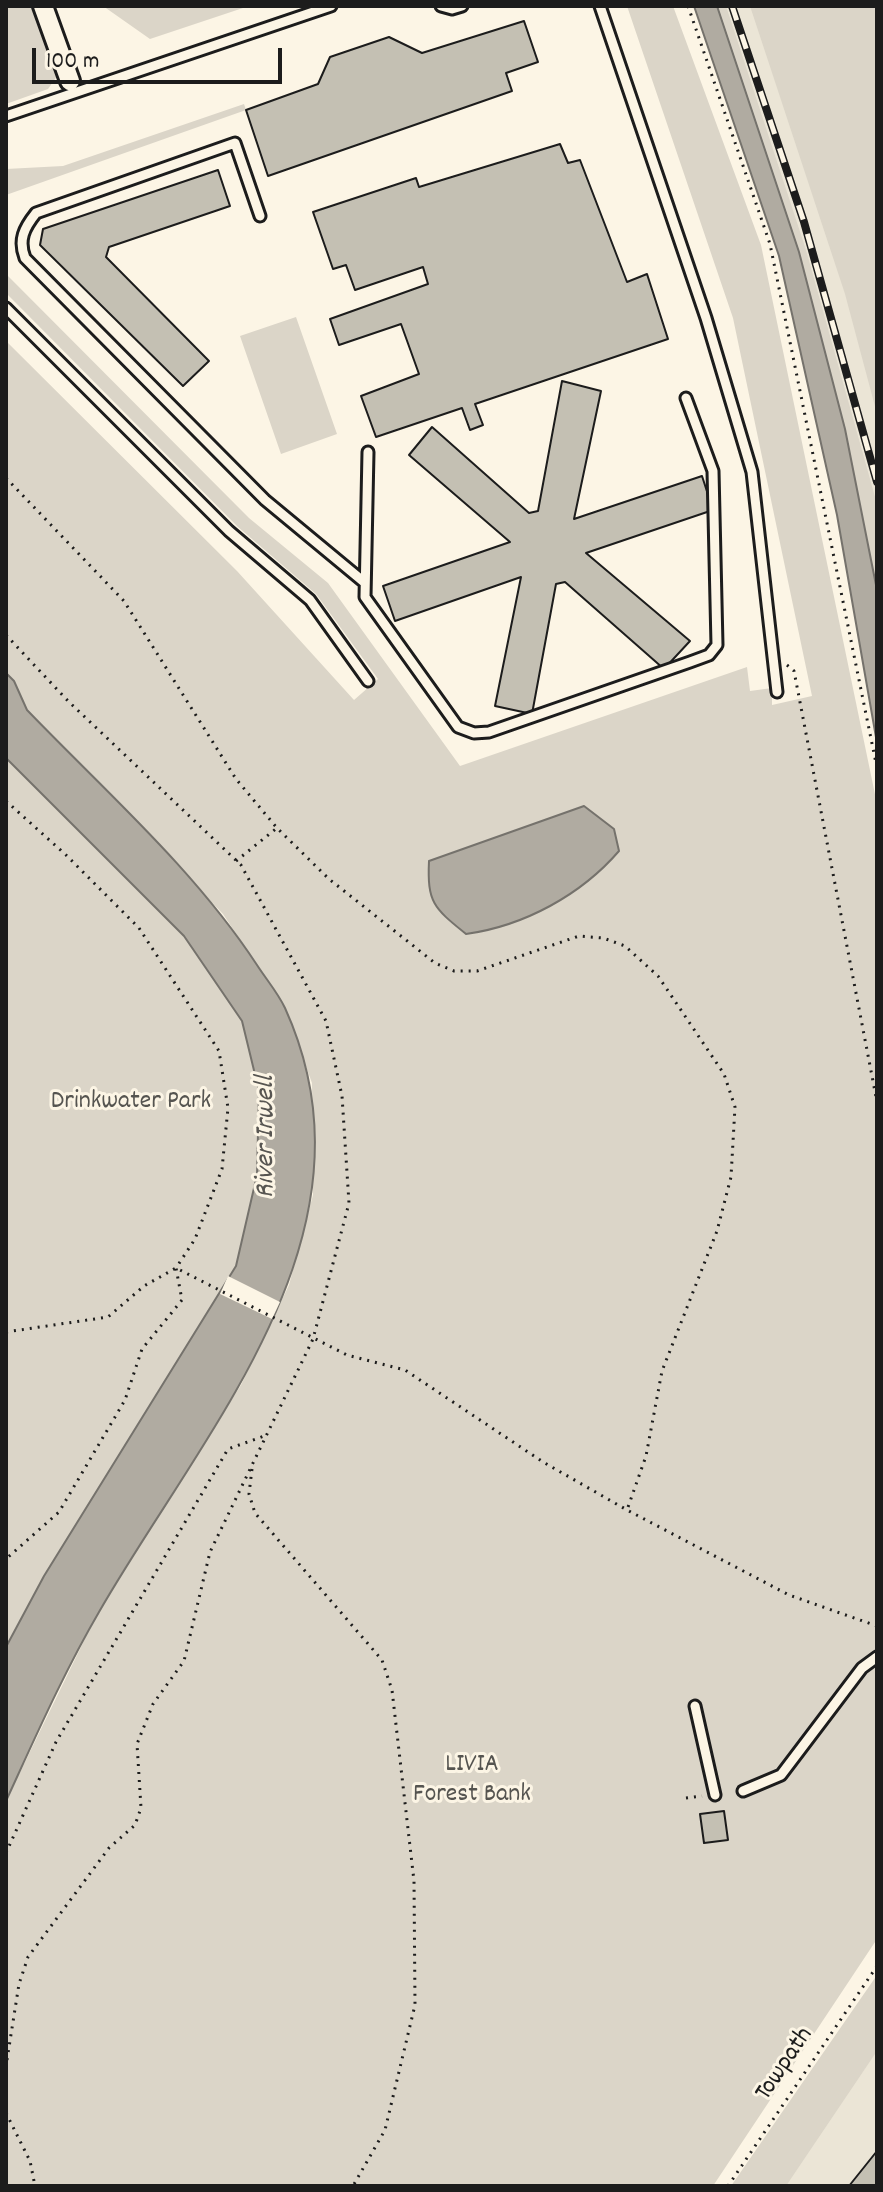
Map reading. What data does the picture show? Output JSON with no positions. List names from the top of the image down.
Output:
{
  "streets": {
    "path": ["Towpath"]
  },
  "water": ["River Irwell"],
  "parks": ["Drinkwater Park", "LIVIA Forest Bank"],
  "scale_bar": "100 m"
}
